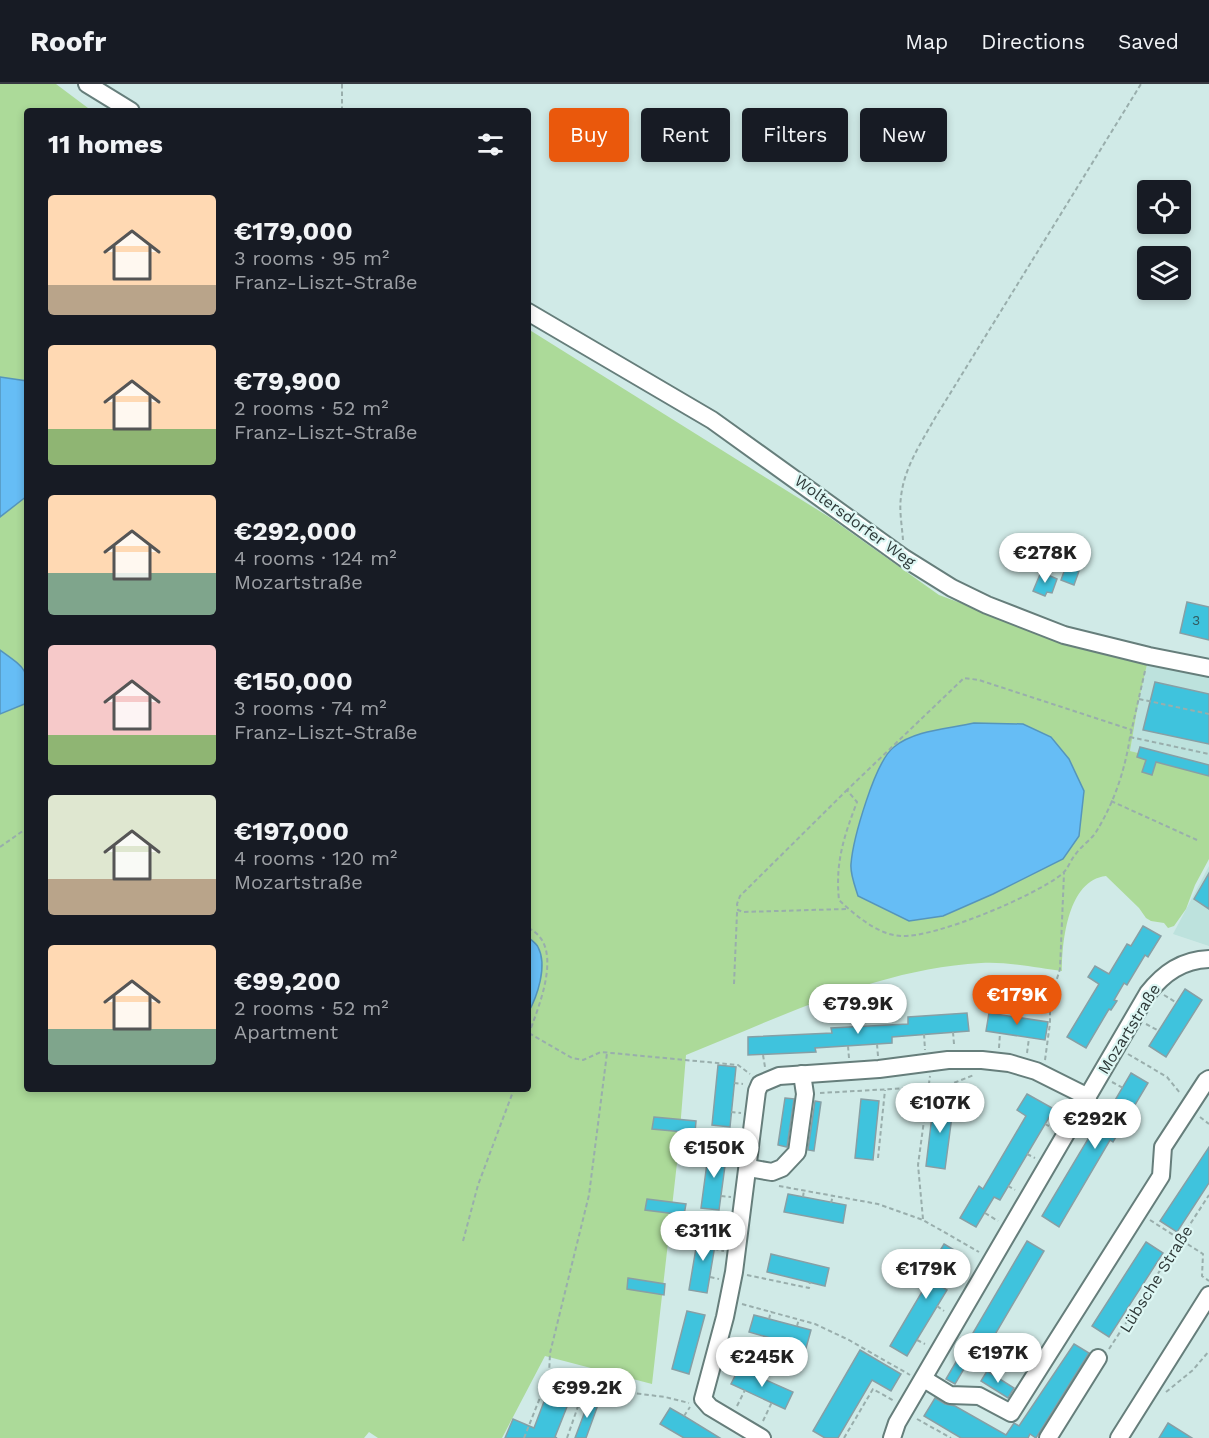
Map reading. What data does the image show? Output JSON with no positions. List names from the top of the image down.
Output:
{
  "streets": {
    "street": ["Woltersdorfer Weg", "Mozartstraße"],
    "path": ["Lübsche Straße"]
  },
  "house_numbers": ["3"],
  "page": {
    "header": "Roofr",
    "nav": ["Map", "Directions", "Saved"],
    "chip": [
      "Buy",
      "Rent",
      "Filters",
      "New"
    ],
    "heading": "11 homes",
    "list": [
      {
        "name": "€179,000",
        "note": "3 rooms · 95 m² · Franz-Liszt-Straße"
      },
      {
        "name": "€79,900",
        "note": "2 rooms · 52 m² · Franz-Liszt-Straße"
      },
      {
        "name": "€292,000",
        "note": "4 rooms · 124 m² · Mozartstraße"
      },
      {
        "name": "€150,000",
        "note": "3 rooms · 74 m² · Franz-Liszt-Straße"
      },
      {
        "name": "€197,000",
        "note": "4 rooms · 120 m² · Mozartstraße"
      },
      {
        "name": "€99,200",
        "note": "2 rooms · 52 m² · Apartment"
      }
    ],
    "price": [
      "€278K",
      "€179K",
      "€79.9K",
      "€107K",
      "€292K",
      "€150K",
      "€311K",
      "€179K",
      "€197K",
      "€245K",
      "€99.2K"
    ]
  }
}
